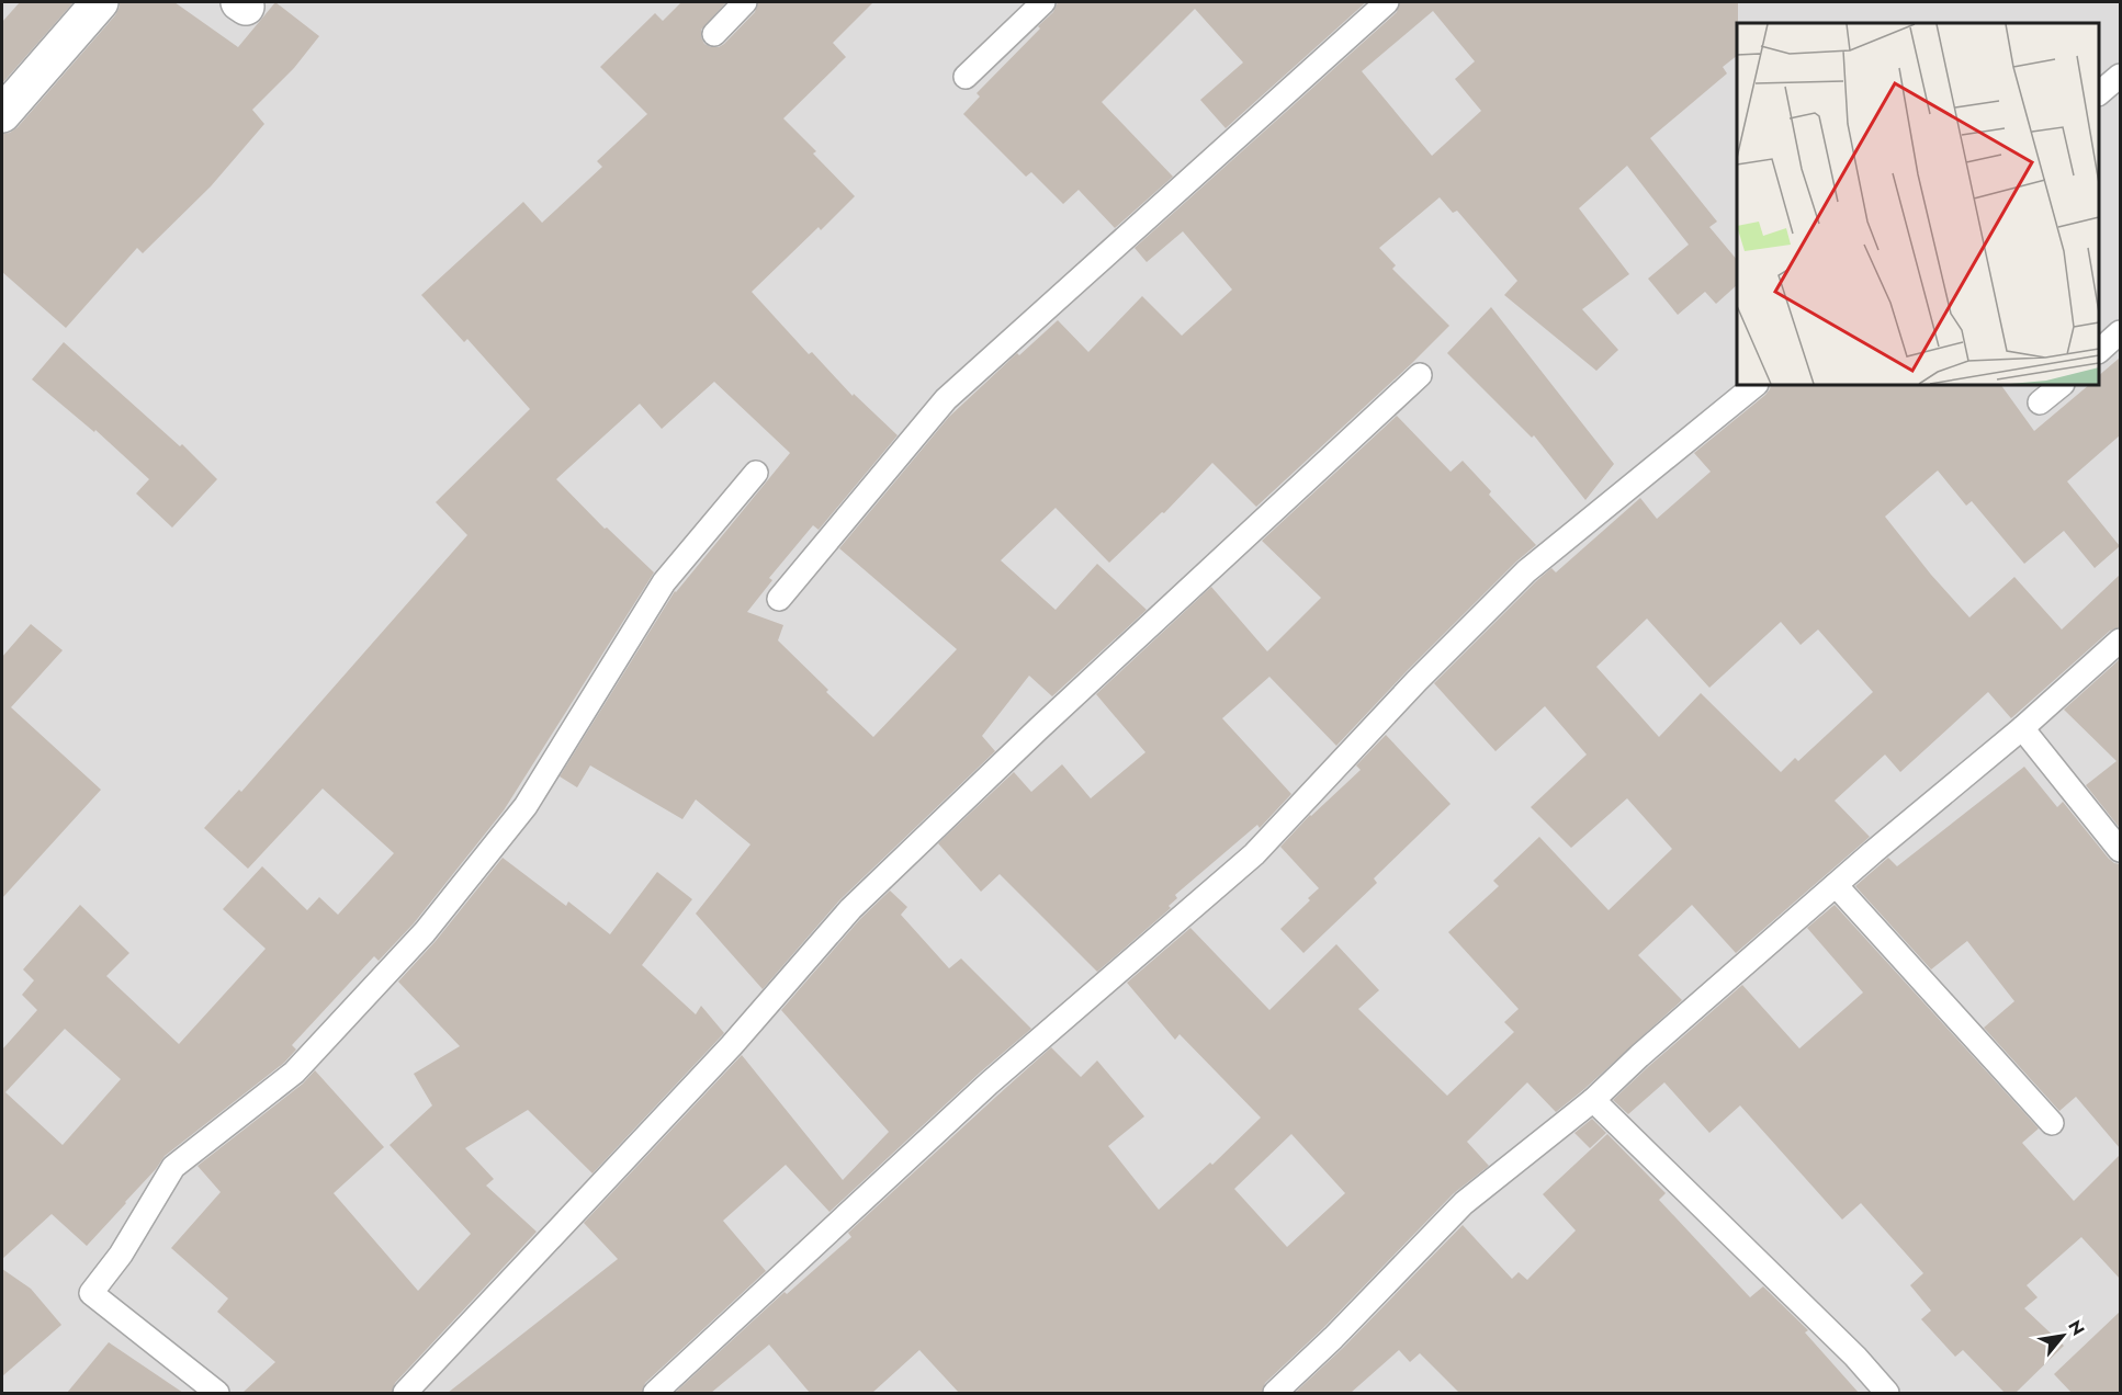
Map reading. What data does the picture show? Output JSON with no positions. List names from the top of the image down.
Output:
{
  "north": "top right"
}
